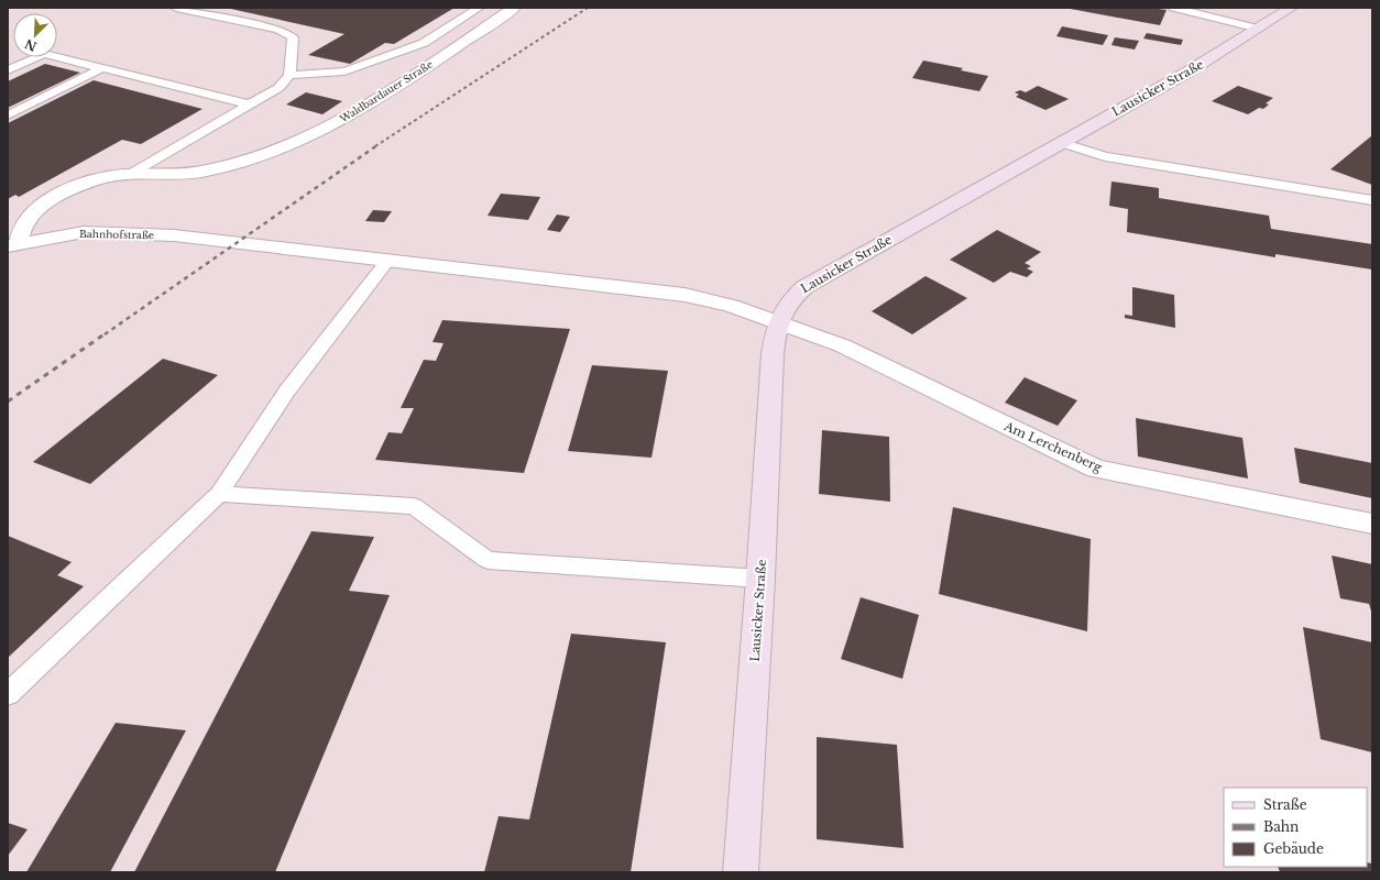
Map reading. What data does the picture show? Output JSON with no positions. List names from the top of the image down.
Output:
{
  "streets": {
    "main road": ["Lausicker Straße"],
    "street": ["Waldbardauer Straße", "Bahnhofstraße", "Am Lerchenberg"]
  },
  "crossings": [
    ["Lausicker Straße", "Am Lerchenberg"],
    ["Waldbardauer Straße", "Bahnhofstraße"],
    ["Bahnhofstraße", "Am Lerchenberg"]
  ],
  "legend": ["Straße", "Bahn", "Gebäude"],
  "north": "bottom left"
}
